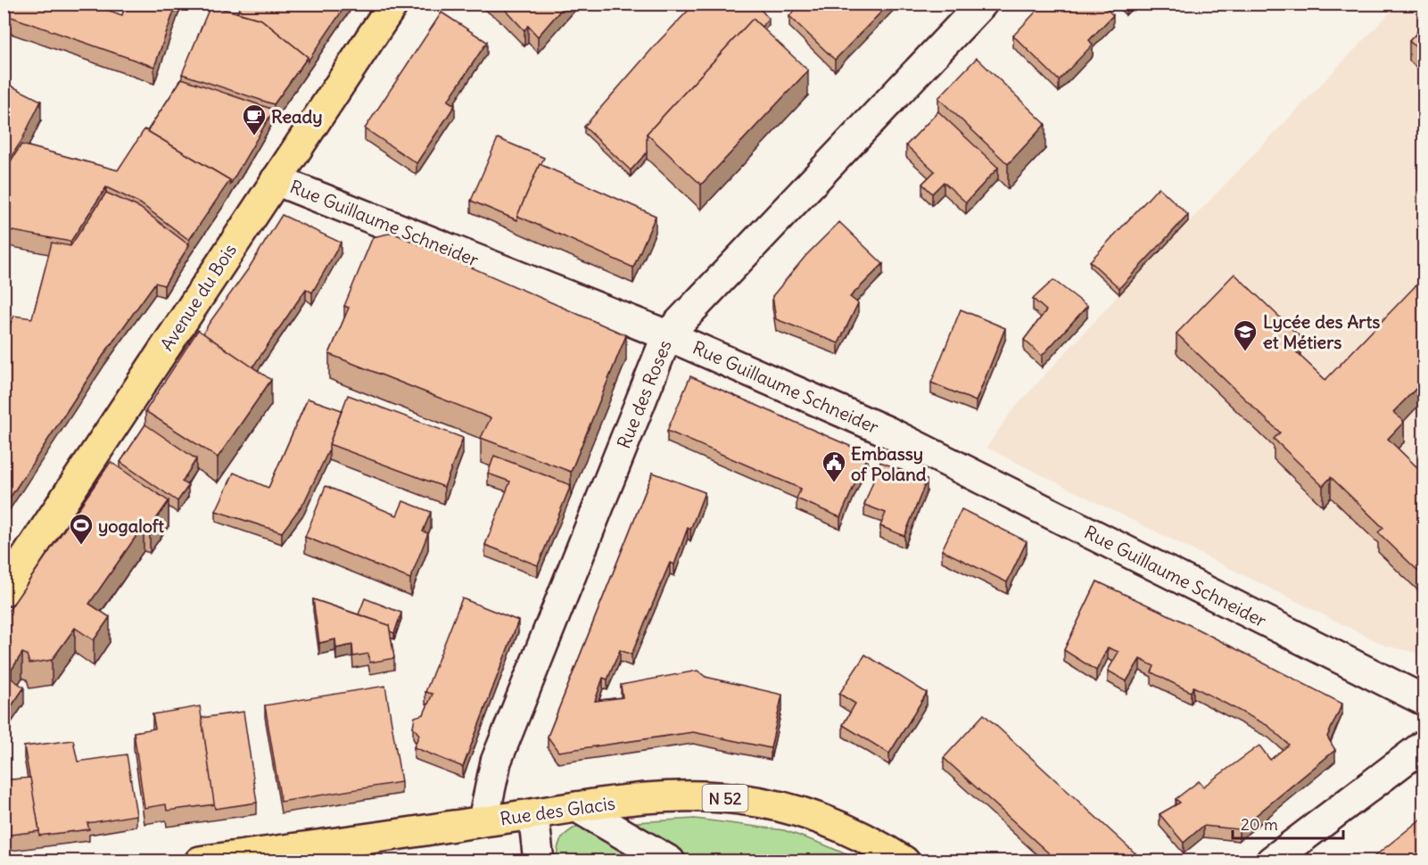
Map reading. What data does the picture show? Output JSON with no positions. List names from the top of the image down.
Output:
{
  "streets": {
    "main road": ["Avenue du Bois", "N 52", "Rue des Glacis"],
    "street": ["Rue Guillaume Schneider", "Rue des Roses"]
  },
  "crossings": [
    ["Rue Guillaume Schneider", "Avenue du Bois"],
    ["Rue Guillaume Schneider", "Rue des Roses"],
    ["Rue des Roses", "Rue des Glacis"]
  ],
  "places": {
    "cafe": ["Ready"],
    "school or university": ["Lycée des Arts et Métiers"],
    "public building": ["Embassy of Poland"],
    "sports": ["yogaloft"]
  },
  "scale_bar": "20 m"
}
